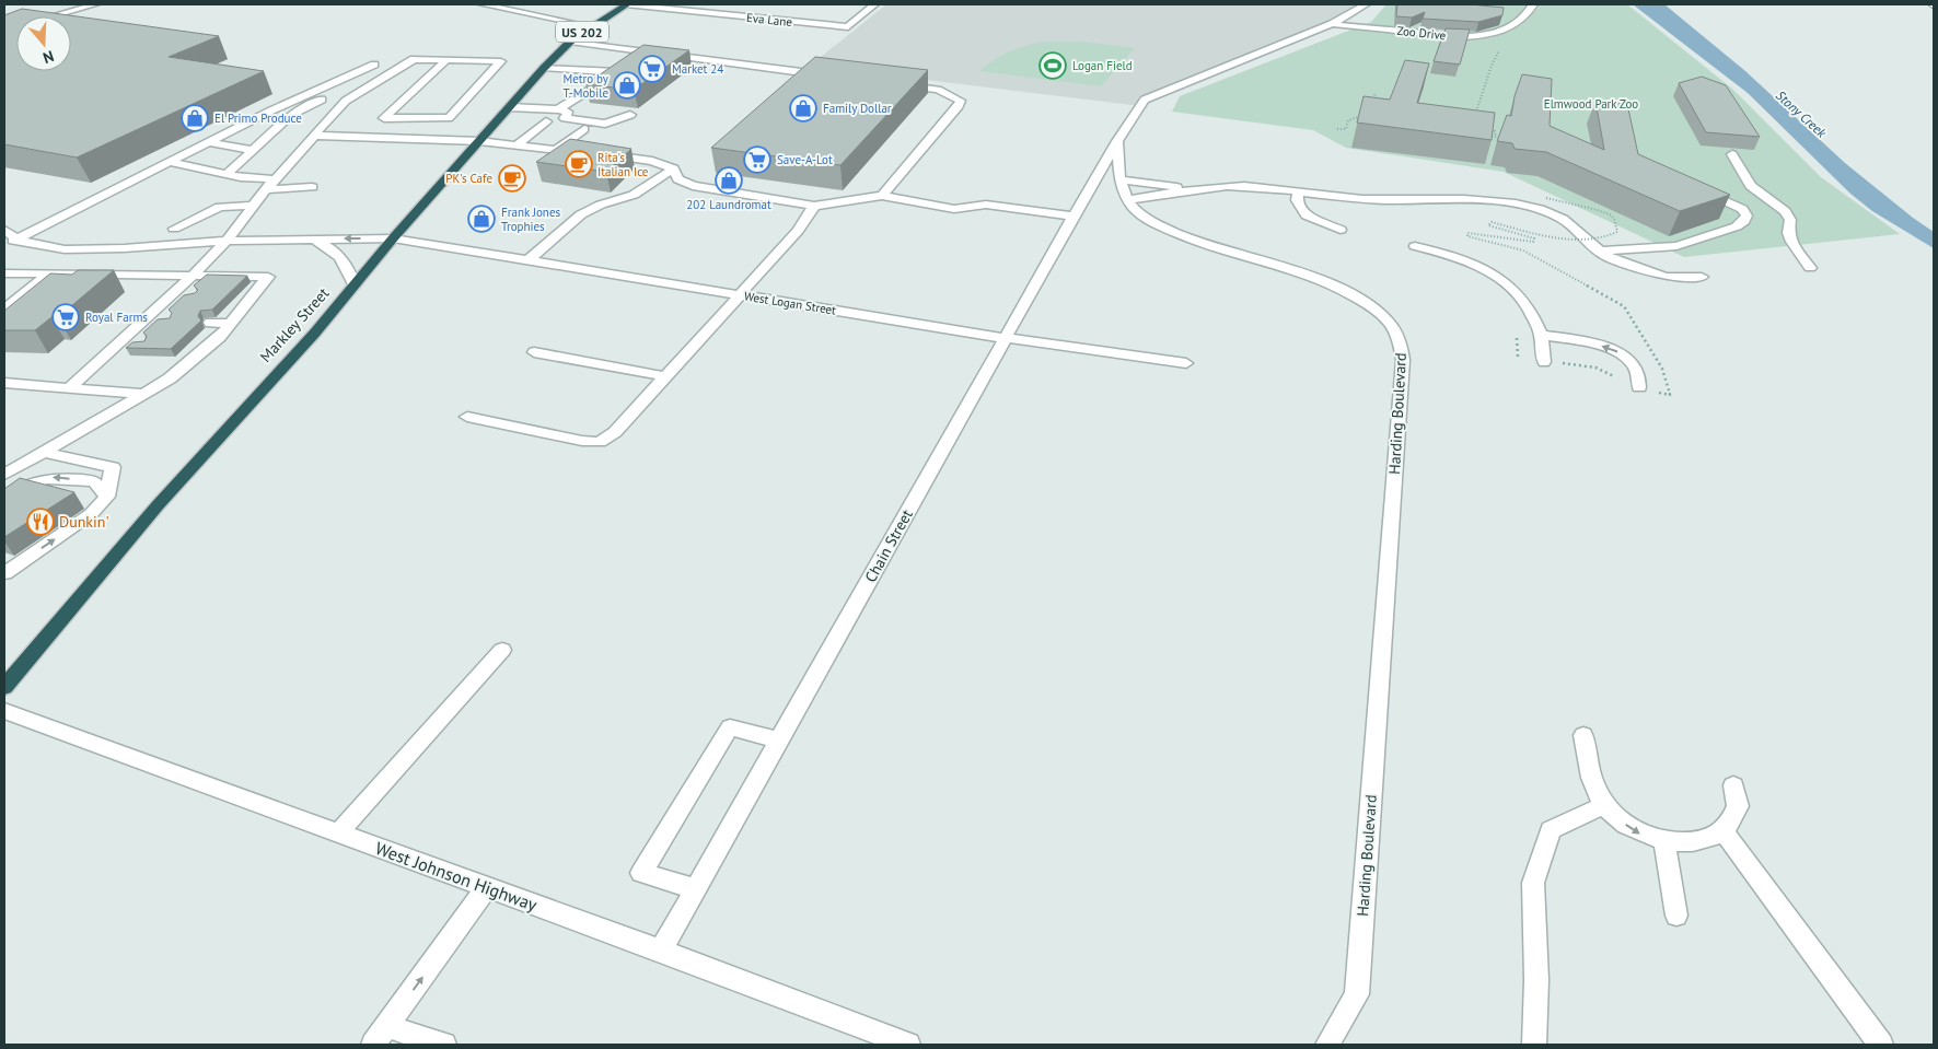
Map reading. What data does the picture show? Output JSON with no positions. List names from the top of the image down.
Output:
{
  "streets": {
    "highway": ["US 202", "Markley Street"],
    "street": [
      "Eva Lane",
      "Zoo Drive",
      "West Logan Street",
      "Harding Boulevard",
      "Chain Street",
      "West Johnson Highway"
    ]
  },
  "crossings": [
    ["Eva Lane", "Markley Street"],
    ["West Logan Street", "Markley Street"],
    ["West Logan Street", "Chain Street"],
    ["Harding Boulevard", "Chain Street"],
    ["Chain Street", "West Johnson Highway"]
  ],
  "water": ["Stony Creek"],
  "parks": ["Elmwood Park Zoo"],
  "places": {
    "sports": ["Logan Field"],
    "supermarket": ["Market 24", "Save-A-Lot", "Royal Farms"],
    "shop": [
      "Metro by T-Mobile",
      "Family Dollar",
      "El Primo Produce",
      "202 Laundromat",
      "Frank Jones Trophies"
    ],
    "cafe": ["Rita's Italian Ice", "PK's Cafe"],
    "restaurant": ["Dunkin'"]
  },
  "north": "bottom"
}
